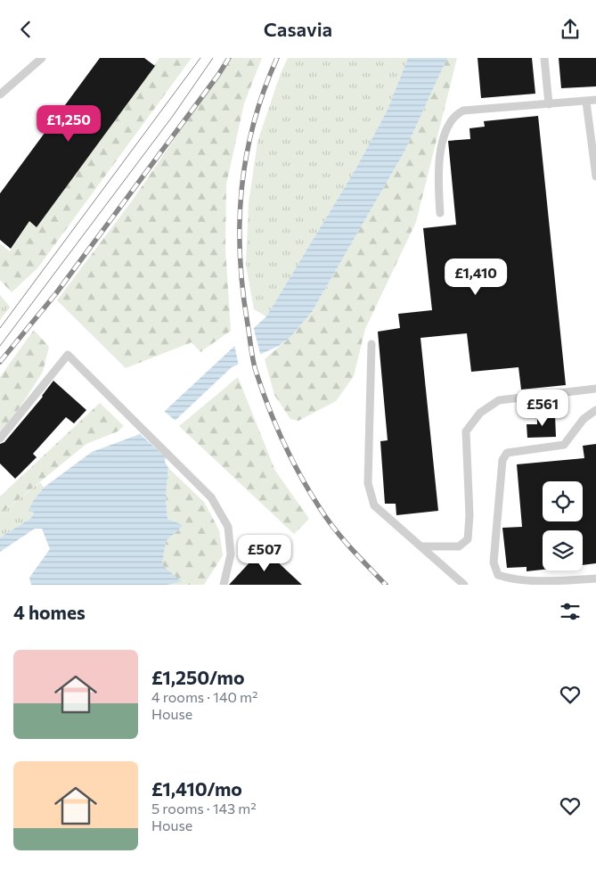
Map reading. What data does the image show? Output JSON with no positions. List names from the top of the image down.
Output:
{
  "page": {
    "header": "Casavia",
    "price": [
      "£1,250",
      "£1,410",
      "£561",
      "£507"
    ],
    "heading": "4 homes",
    "list": [
      {
        "name": "£1,250/mo",
        "note": "4 rooms · 140 m² · House"
      },
      {
        "name": "£1,410/mo",
        "note": "5 rooms · 143 m² · House"
      }
    ]
  }
}
